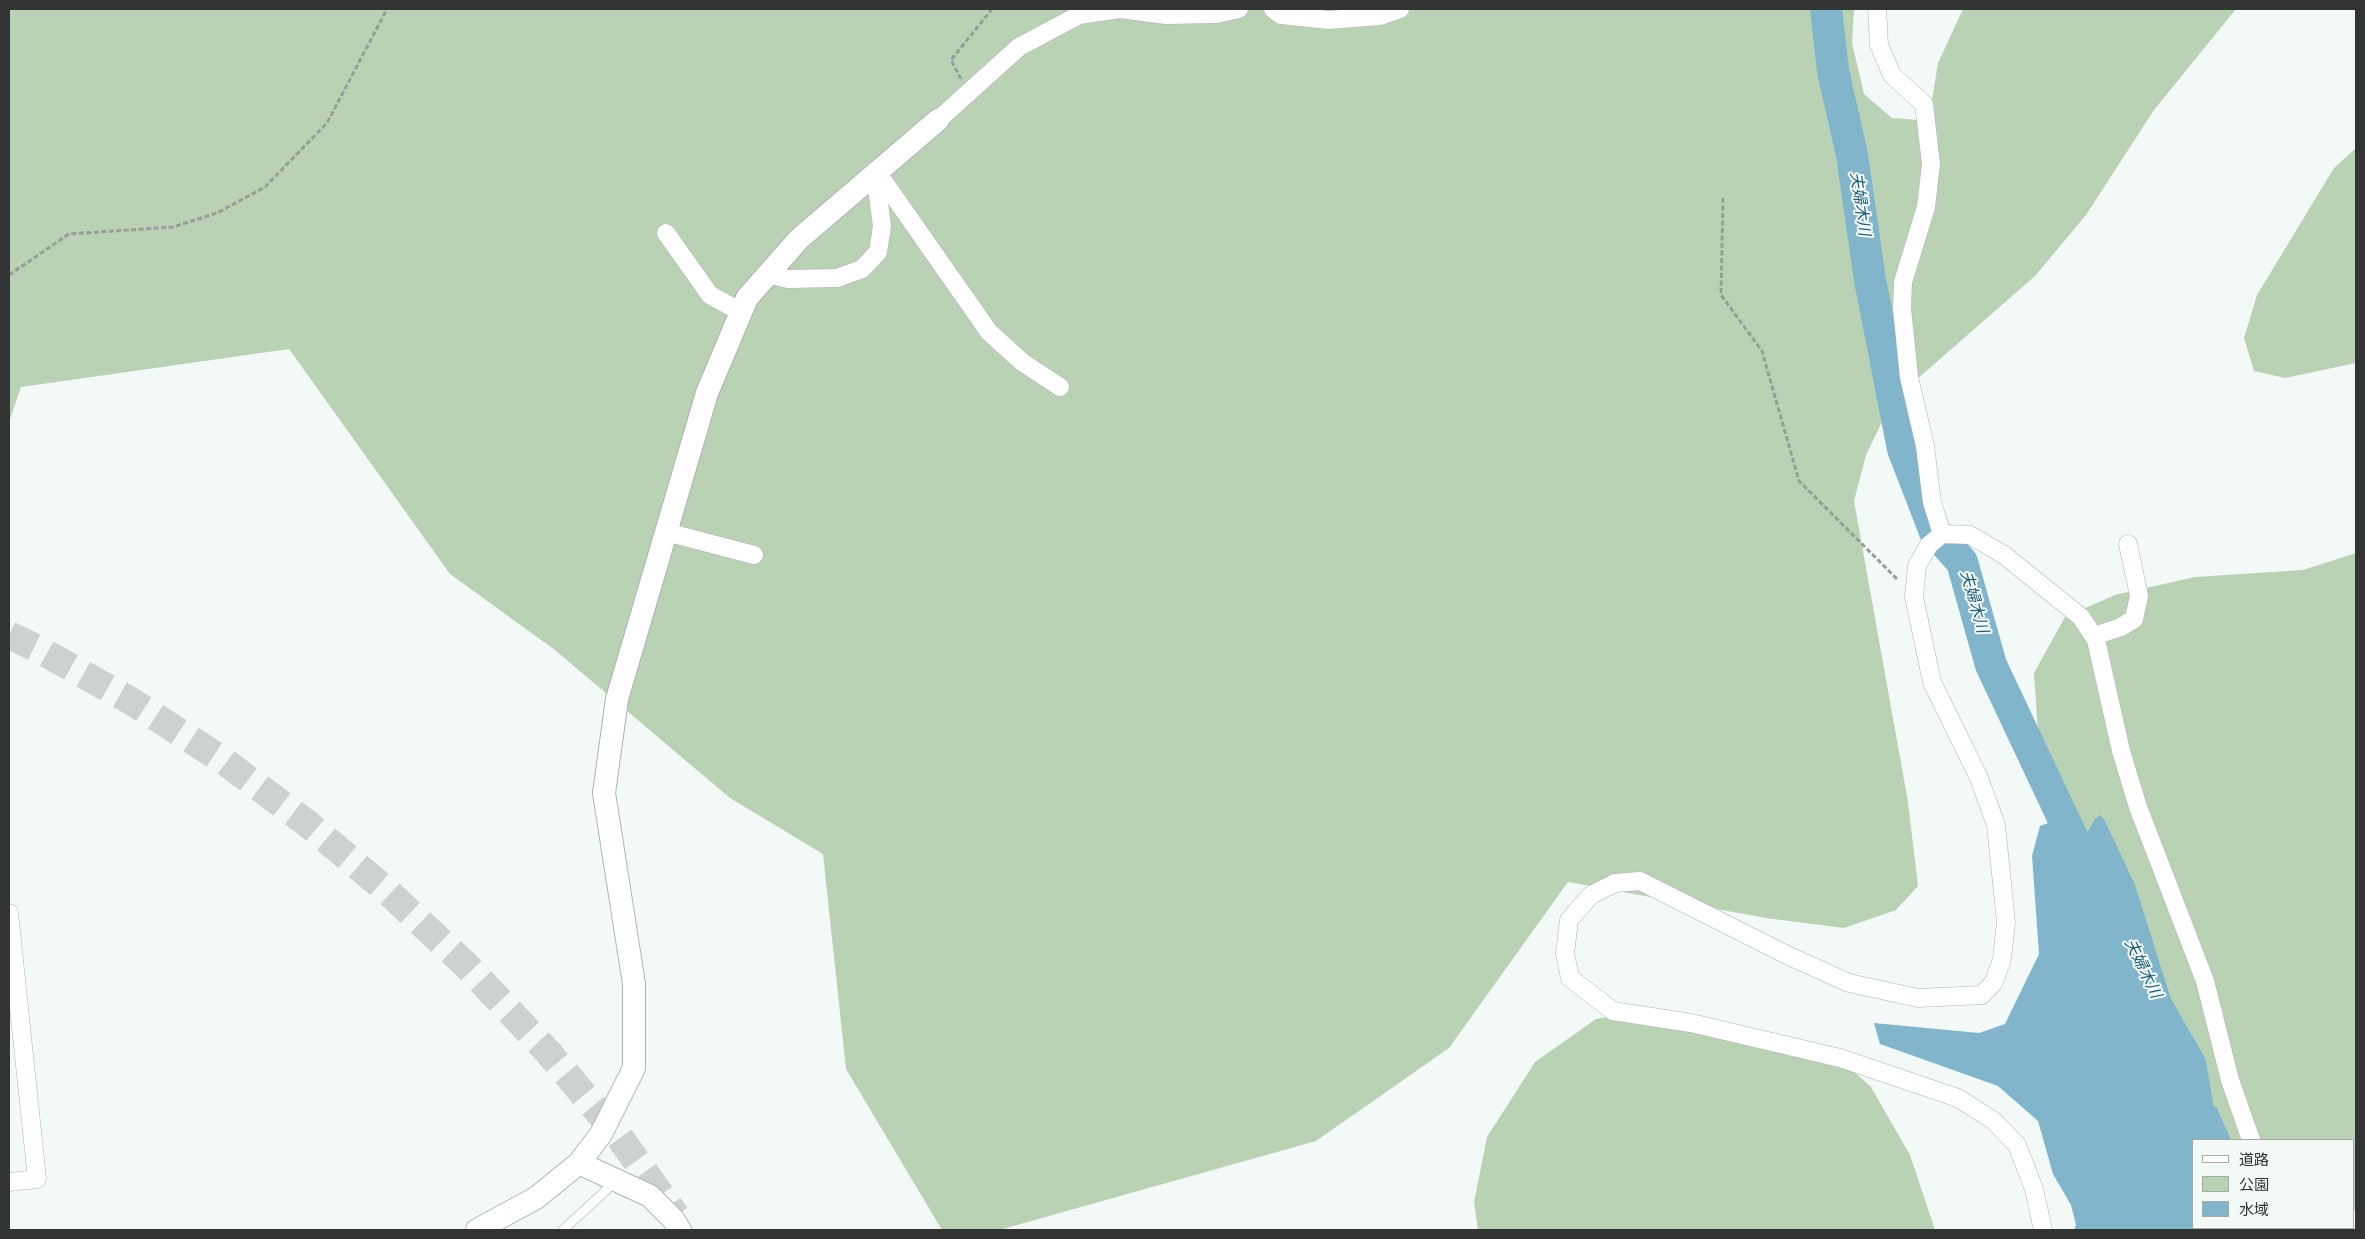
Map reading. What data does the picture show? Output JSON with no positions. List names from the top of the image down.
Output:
{
  "water": ["夫婦木川"],
  "legend": ["道路", "公園", "水域"]
}
